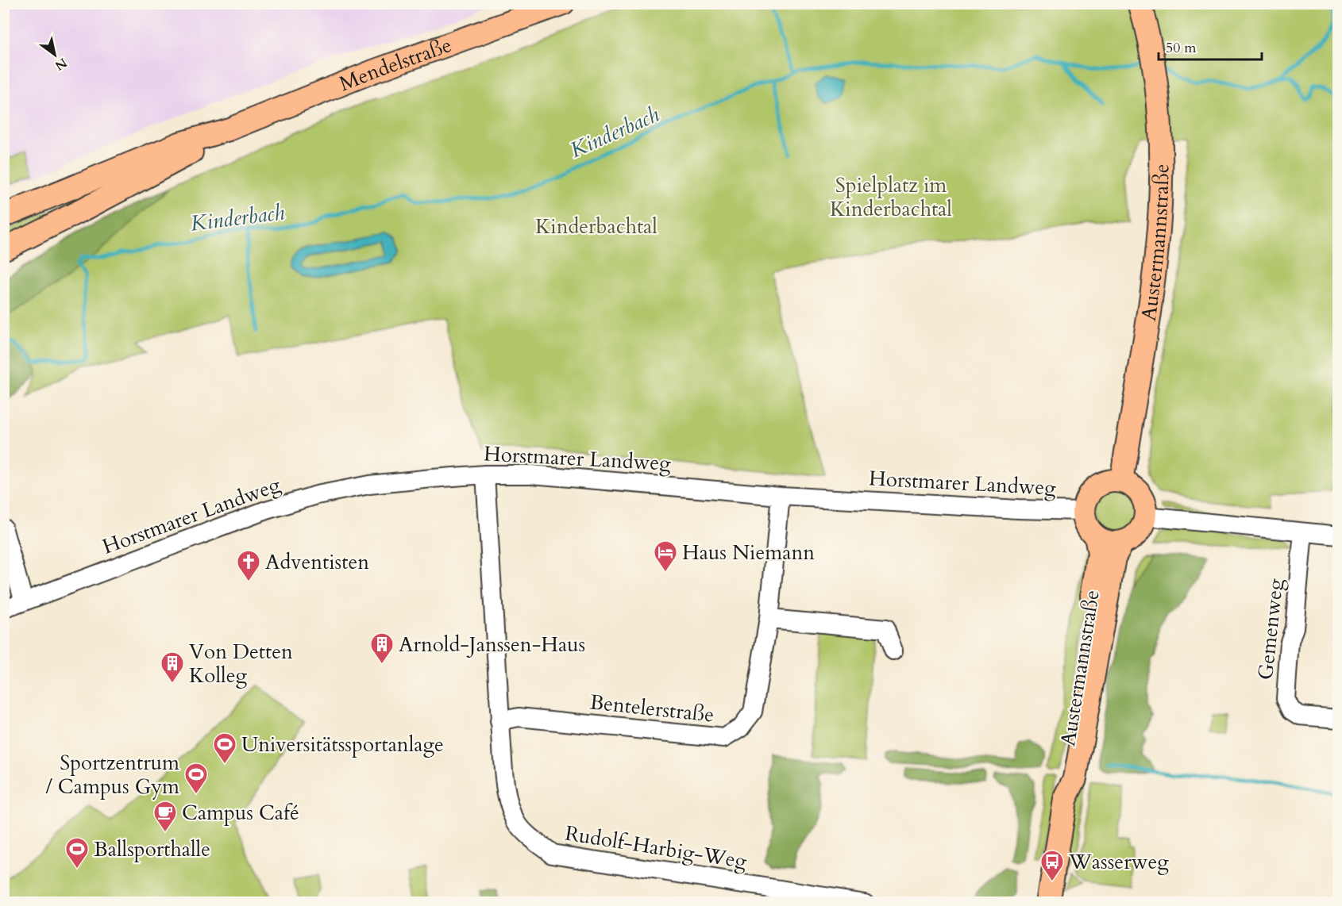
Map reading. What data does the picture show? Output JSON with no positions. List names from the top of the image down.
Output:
{
  "streets": {
    "main road": ["Mendelstraße", "Austermannstraße"],
    "street": [
      "Horstmarer Landweg",
      "Gemenweg",
      "Bentelerstraße",
      "Rudolf-Harbig-Weg"
    ]
  },
  "crossings": [
    ["Austermannstraße", "Horstmarer Landweg"],
    ["Horstmarer Landweg", "Bentelerstraße"],
    ["Horstmarer Landweg", "Rudolf-Harbig-Weg"],
    ["Bentelerstraße", "Rudolf-Harbig-Weg"]
  ],
  "water": ["Kinderbach"],
  "parks": ["Spielplatz im Kinderbachtal", "Kinderbachtal"],
  "places": {
    "hotel": ["Haus Niemann"],
    "church": ["Adventisten"],
    "building": ["Arnold-Janssen-Haus", "Von Detten Kolleg"],
    "sports": ["Universitätssportanlage", "Sportzentrum / Campus Gym", "Ballsporthalle"],
    "cafe": ["Campus Café"],
    "bus stop": ["Wasserweg"]
  },
  "scale_bar": "50 m",
  "north": "bottom right"
}
